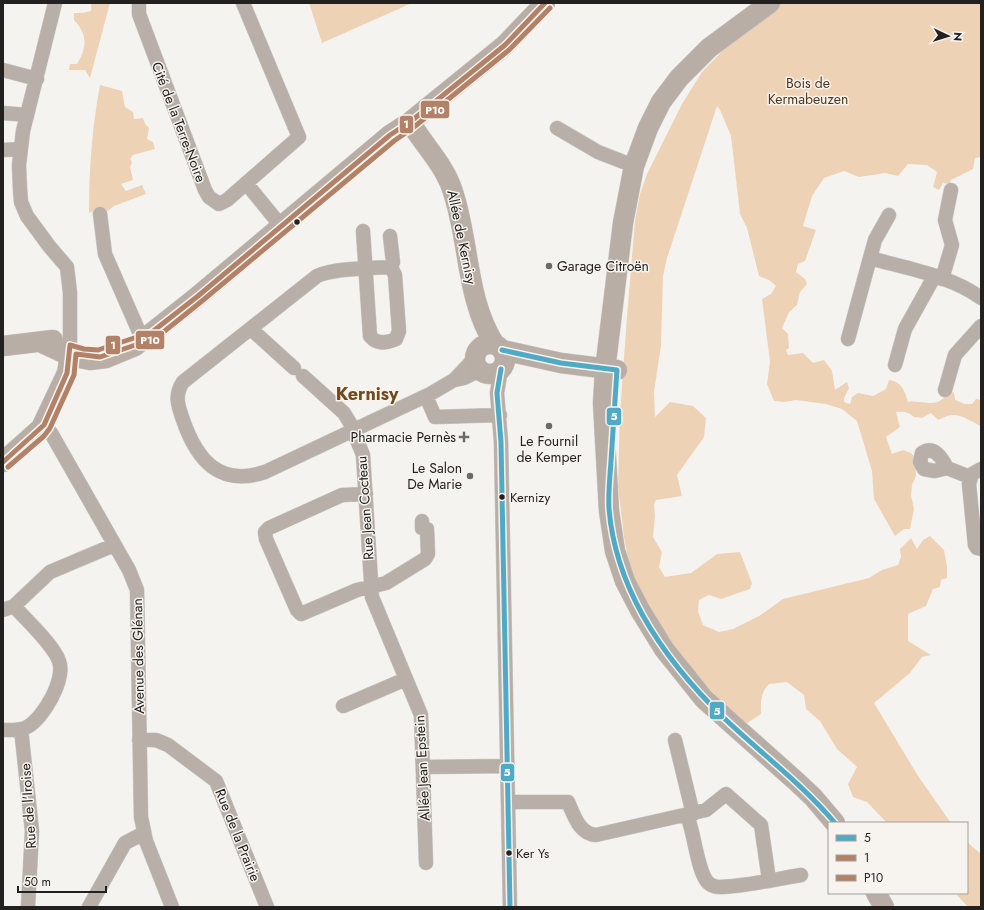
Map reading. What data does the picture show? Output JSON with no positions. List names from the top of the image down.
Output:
{
  "streets": {
    "main road": ["Allée de Kernisy"],
    "street": [
      "Cité de la Terre-Noire",
      "Rue Jean Cocteau",
      "Avenue des Glénan",
      "Allée Jean Epstein",
      "Rue de l'Iroise",
      "Rue de la Prairie"
    ]
  },
  "crossings": [
    ["Rue Jean Cocteau", "Allée Jean Epstein"],
    ["Avenue des Glénan", "Rue de la Prairie"]
  ],
  "districts": ["Kernisy"],
  "parks": ["Bois de Kermabeuzen"],
  "places": {
    "other": [
      "Garage Citroën",
      "Le Fournil de Kemper",
      "Le Salon De Marie",
      "Kernizy",
      "Ker Ys"
    ],
    "health": ["Pharmacie Pernès"]
  },
  "lines": ["transit line 1", "transit line P10", "transit line 5"],
  "legend": ["5", "1", "P10"],
  "scale_bar": "50 m",
  "north": "right"
}
